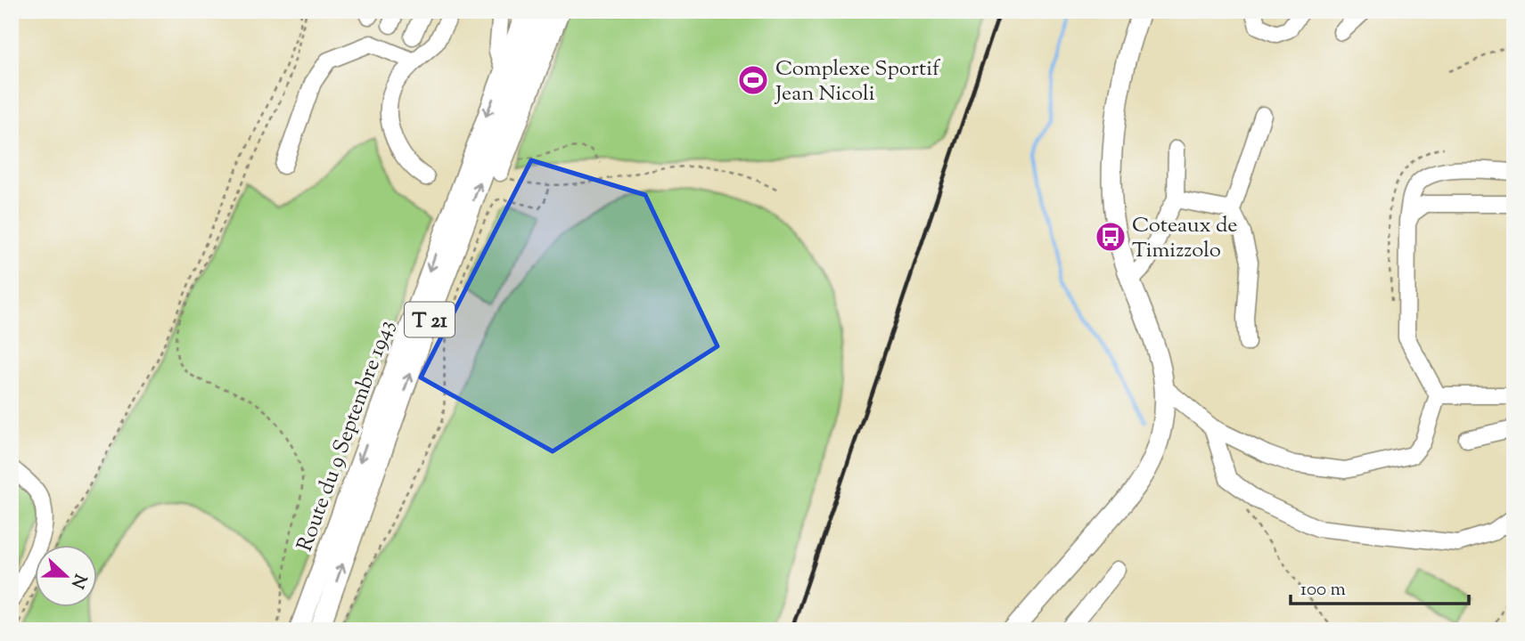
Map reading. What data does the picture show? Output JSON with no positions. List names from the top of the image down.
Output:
{
  "streets": {
    "main road": ["T 21", "Route du 9 Septembre 1943"]
  },
  "places": {
    "sports": ["Complexe Sportif Jean Nicoli"],
    "bus stop": ["Coteaux de Timizzolo"]
  },
  "scale_bar": "100 m",
  "north": "right"
}
